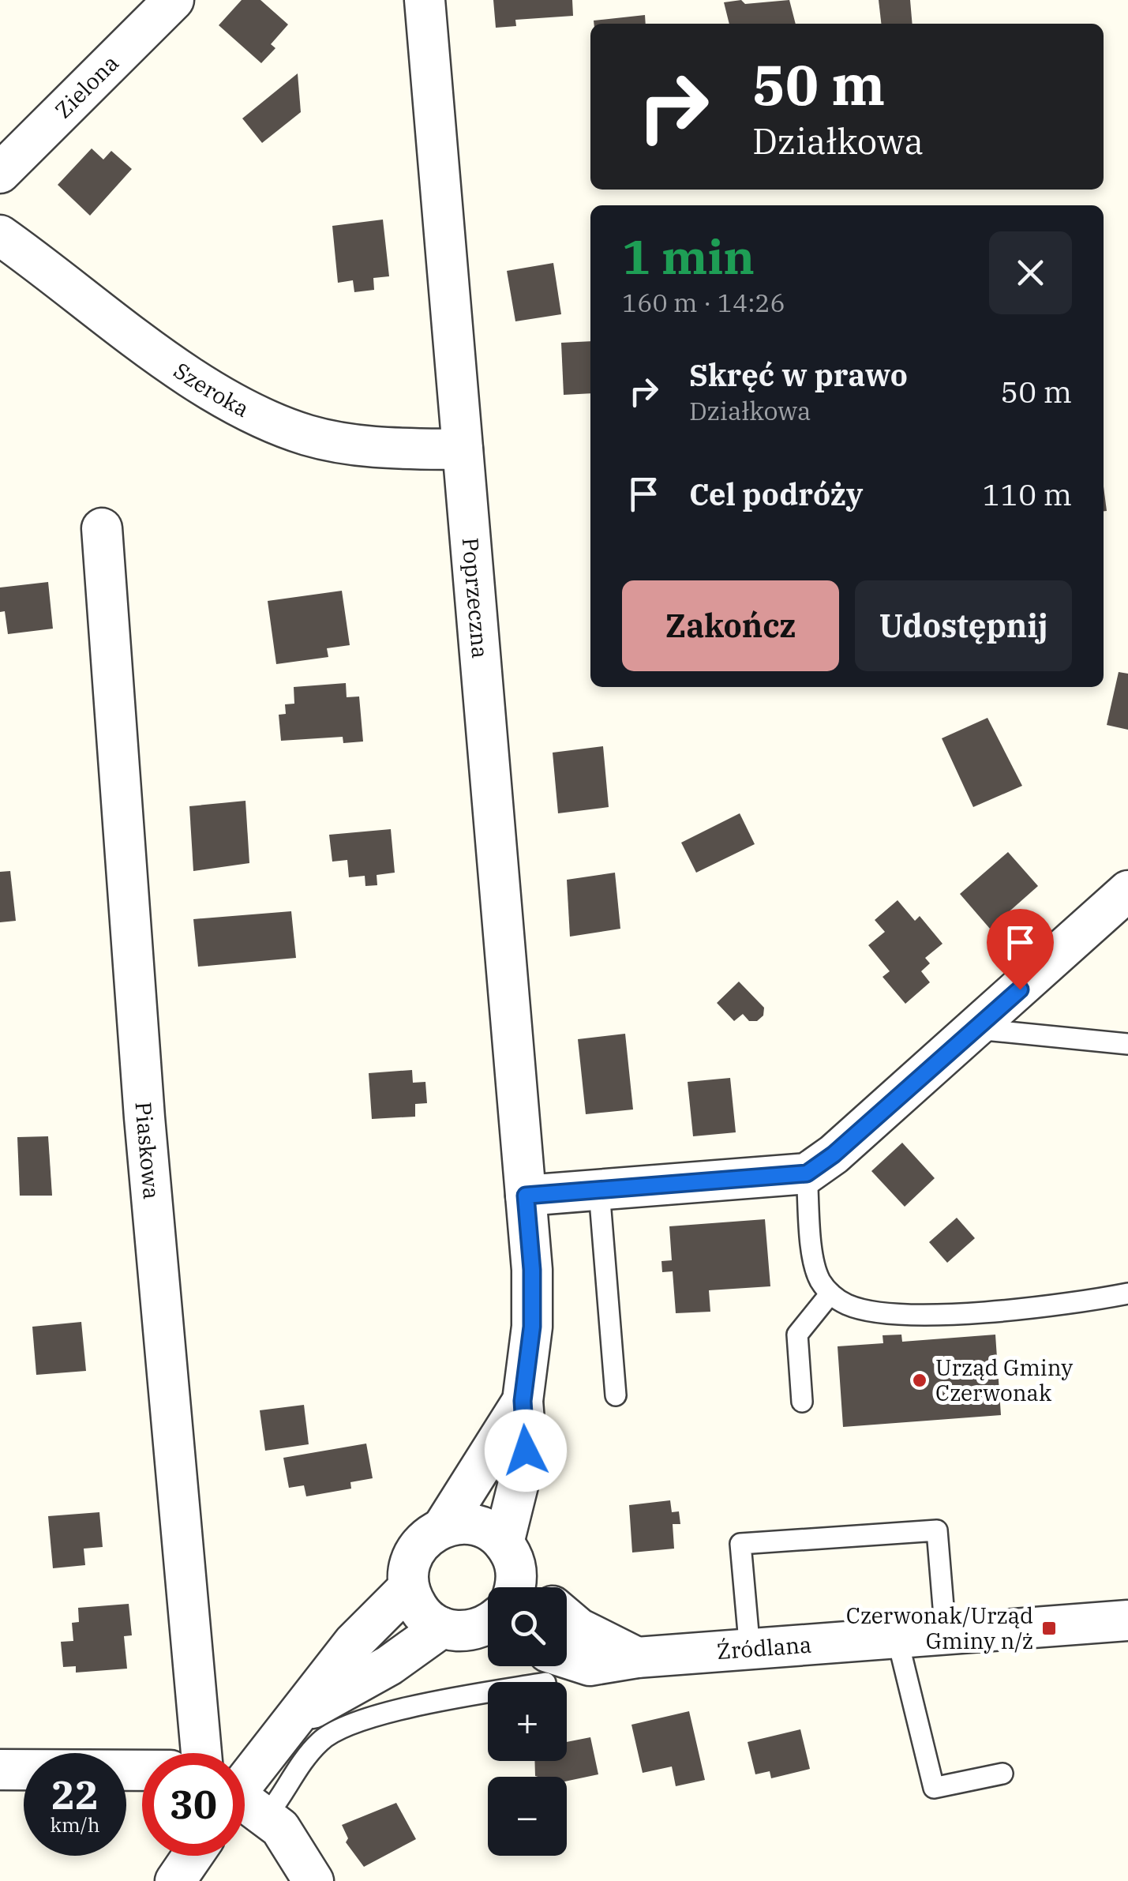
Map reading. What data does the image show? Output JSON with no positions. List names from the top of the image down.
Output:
{
  "streets": {
    "street": [
      "Zielona",
      "Szeroka",
      "Poprzeczna",
      "Piaskowa",
      "Źródlana"
    ]
  },
  "crossings": [
    ["Szeroka", "Poprzeczna"]
  ],
  "places": {
    "other": ["Urząd Gminy Czerwonak"],
    "transit": ["Czerwonak/Urząd Gminy n/ż"]
  },
  "page": {
    "turn": ["50 m", "Działkowa"],
    "heading": ["1 min", "160 m · 14:26"],
    "list": [
      {
        "name": "Skręć w prawo",
        "note": "Działkowa",
        "value": "50 m"
      },
      {
        "name": "Cel podróży",
        "value": "110 m"
      }
    ],
    "buttons": ["Zakończ", "Udostępnij"],
    "map_buttons": ["+", "−"],
    "speed": "22 km/h",
    "limit": "30"
  }
}
